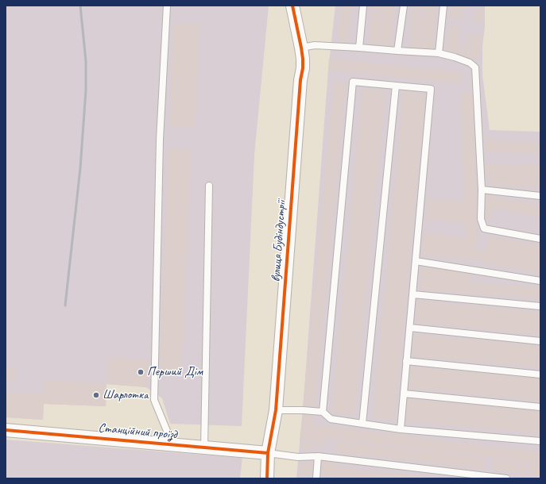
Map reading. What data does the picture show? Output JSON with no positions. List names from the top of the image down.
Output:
{
  "streets": {
    "street": ["вулиця Будіндустрії", "Станційний проїзд"]
  },
  "crossings": [
    ["вулиця Будіндустрії", "Станційний проїзд"]
  ],
  "places": ["Перший Дім", "Шарлотка"]
}
